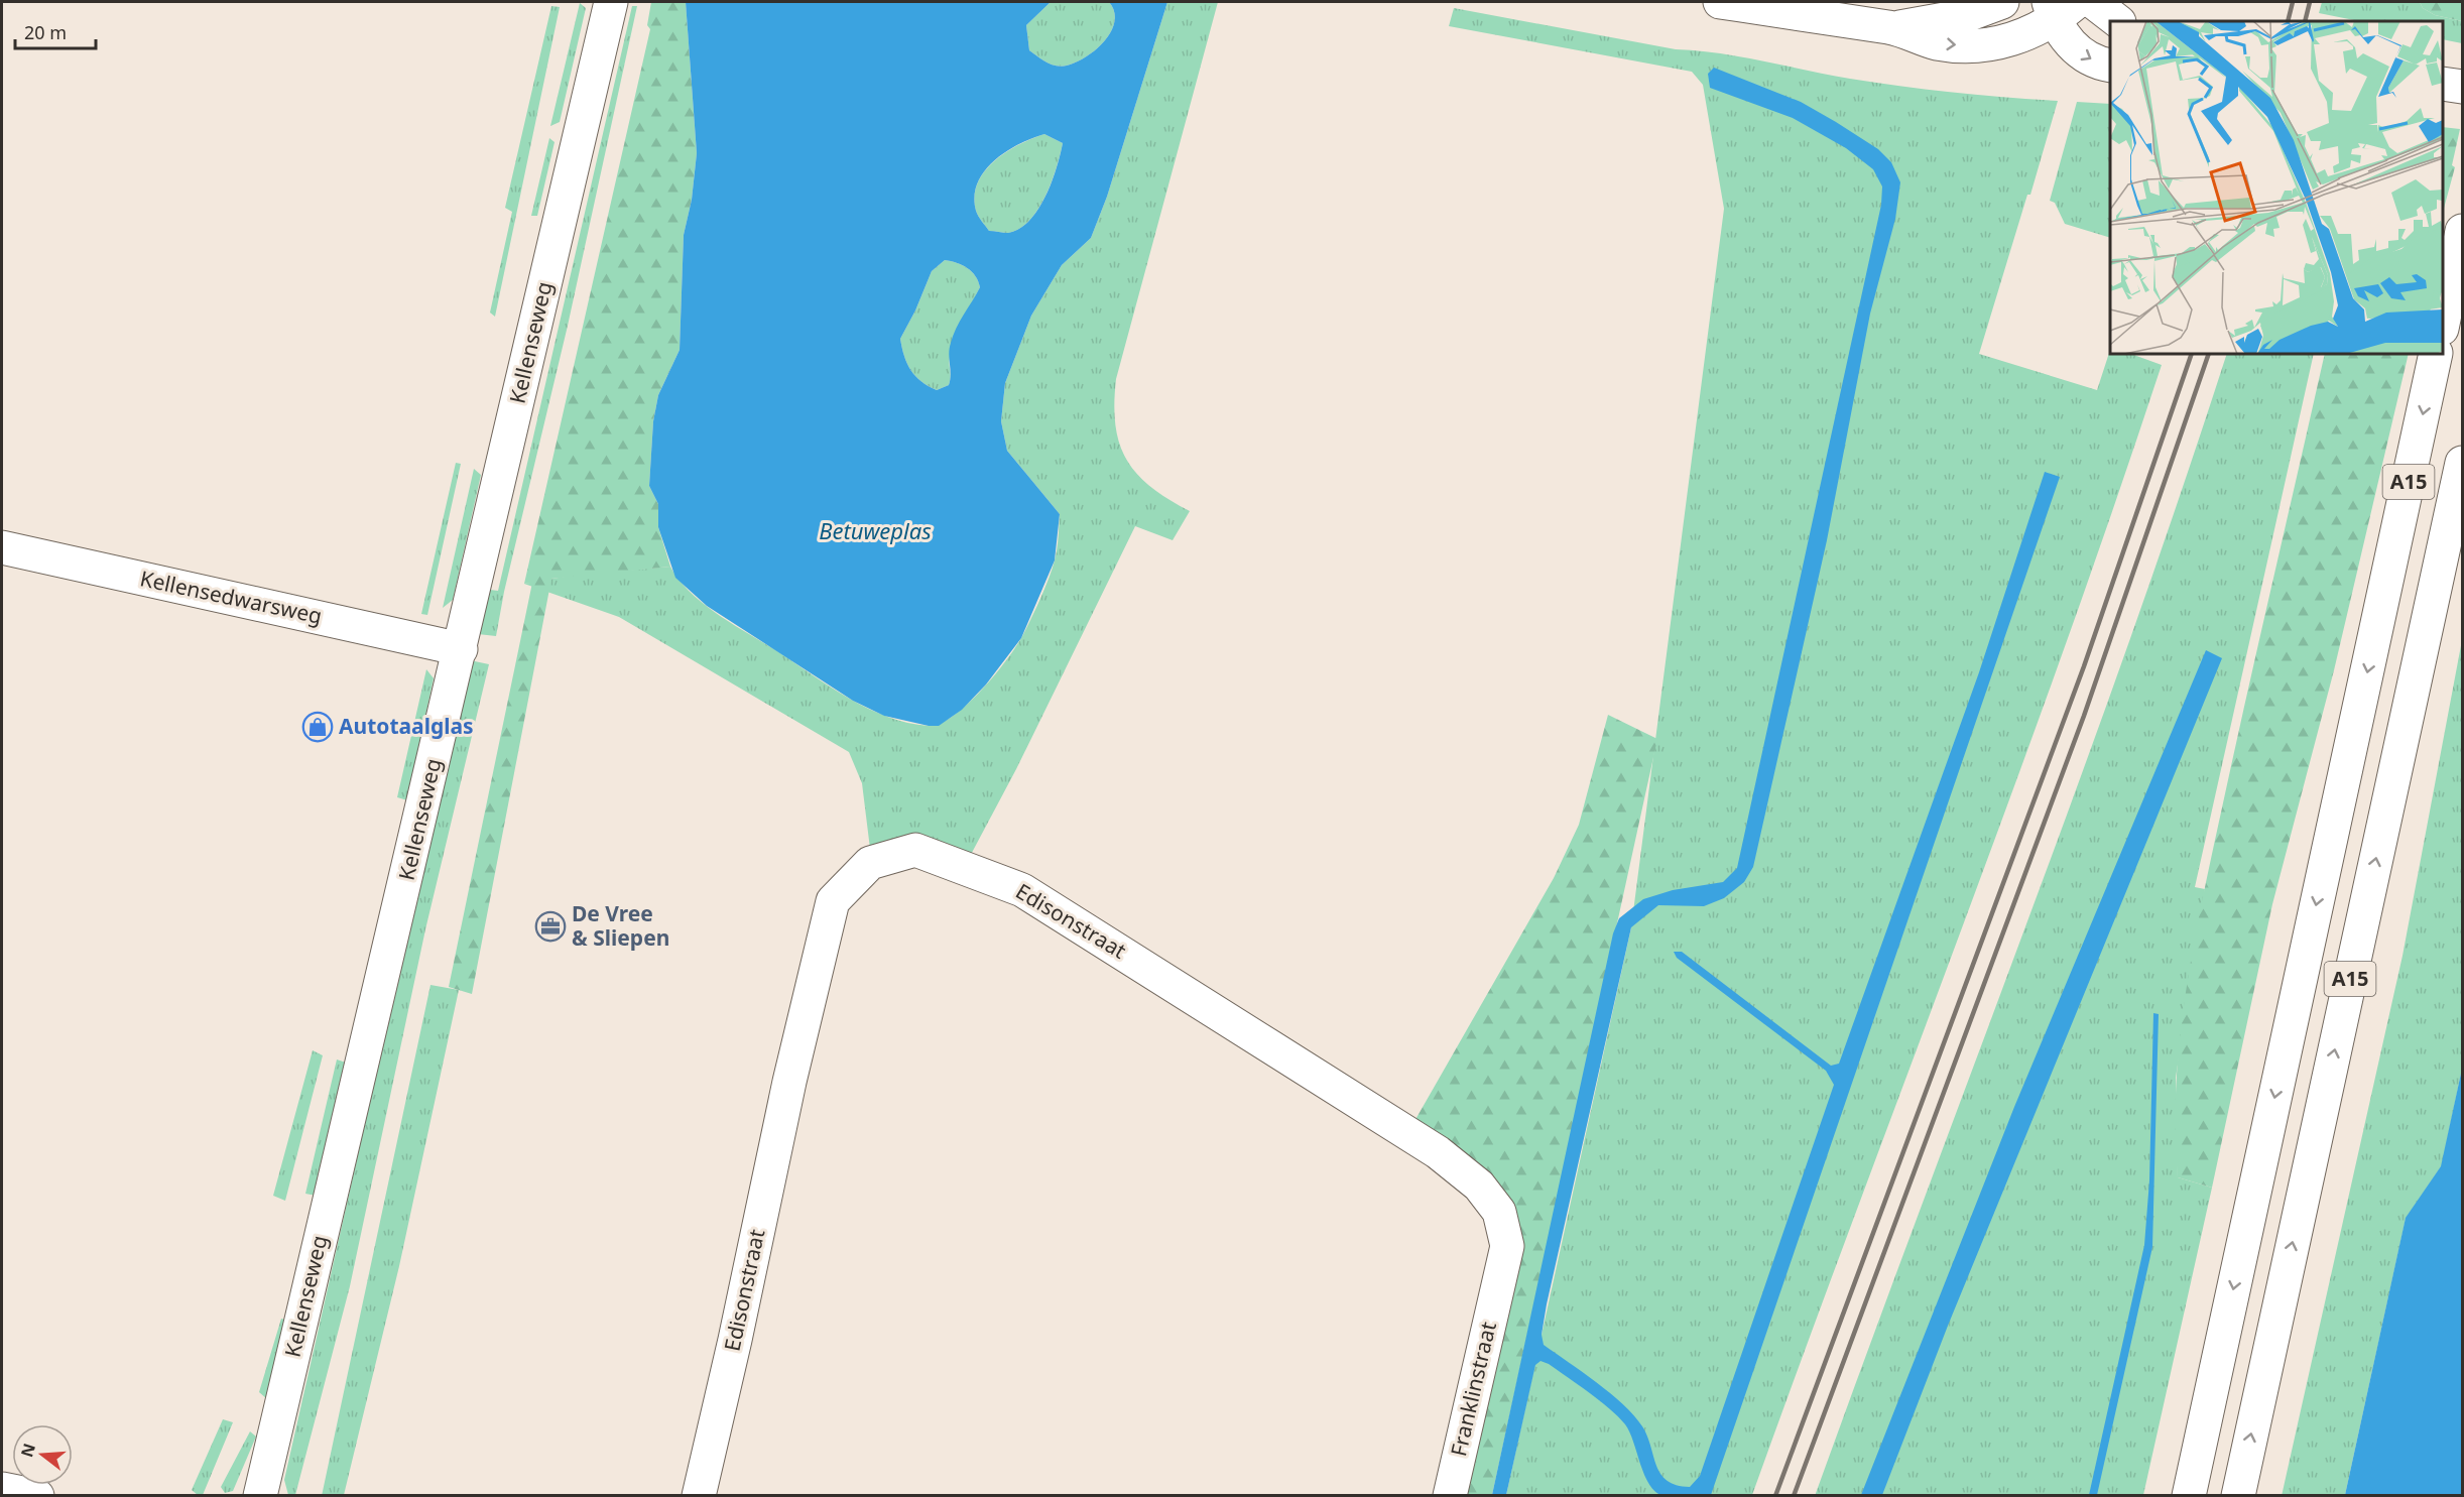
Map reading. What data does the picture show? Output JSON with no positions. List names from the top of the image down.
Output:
{
  "streets": {
    "main road": [
      "Kellenseweg",
      "A15",
      "Kellensedwarsweg",
      "Edisonstraat",
      "Franklinstraat"
    ]
  },
  "crossings": [
    ["Kellenseweg", "Kellensedwarsweg"],
    ["Edisonstraat", "Franklinstraat"]
  ],
  "water": ["Betuweplas"],
  "places": {
    "shop": ["Autotaalglas"],
    "office": ["De Vree & Sliepen"]
  },
  "scale_bar": "20 m",
  "north": "left"
}
